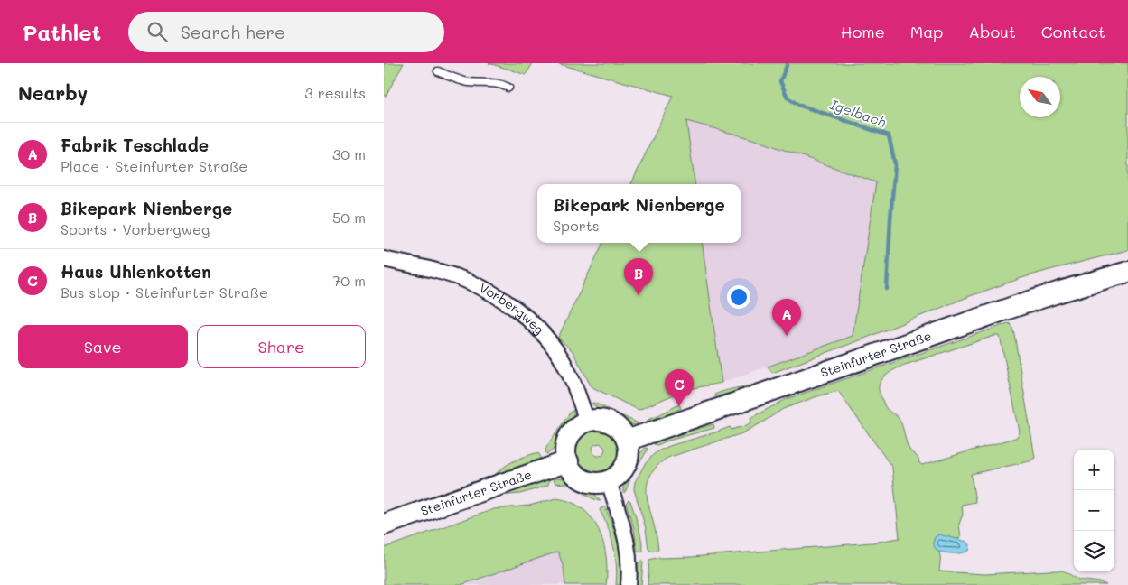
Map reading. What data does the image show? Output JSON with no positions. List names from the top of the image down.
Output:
{
  "streets": {
    "main road": ["Steinfurter Straße"],
    "street": ["Vorbergweg"]
  },
  "crossings": [
    ["Vorbergweg", "Steinfurter Straße"]
  ],
  "water": ["Igelbach"],
  "north": "top left",
  "page": {
    "header": "Pathlet",
    "search": "Search here",
    "nav": [
      "Home",
      "Map",
      "About",
      "Contact"
    ],
    "heading": ["Nearby", "3 results"],
    "list": [
      {
        "mark": "A",
        "name": "Fabrik Teschlade",
        "note": "Place · Steinfurter Straße",
        "value": "30 m"
      },
      {
        "mark": "B",
        "name": "Bikepark Nienberge",
        "note": "Sports · Vorbergweg",
        "value": "50 m"
      },
      {
        "mark": "C",
        "name": "Haus Uhlenkotten",
        "note": "Bus stop · Steinfurter Straße",
        "value": "70 m"
      }
    ],
    "popup": ["Bikepark Nienberge", "Sports"],
    "pins": ["B", "A", "C"],
    "buttons": ["Save", "Share"],
    "map_buttons": ["+", "−"]
  }
}
